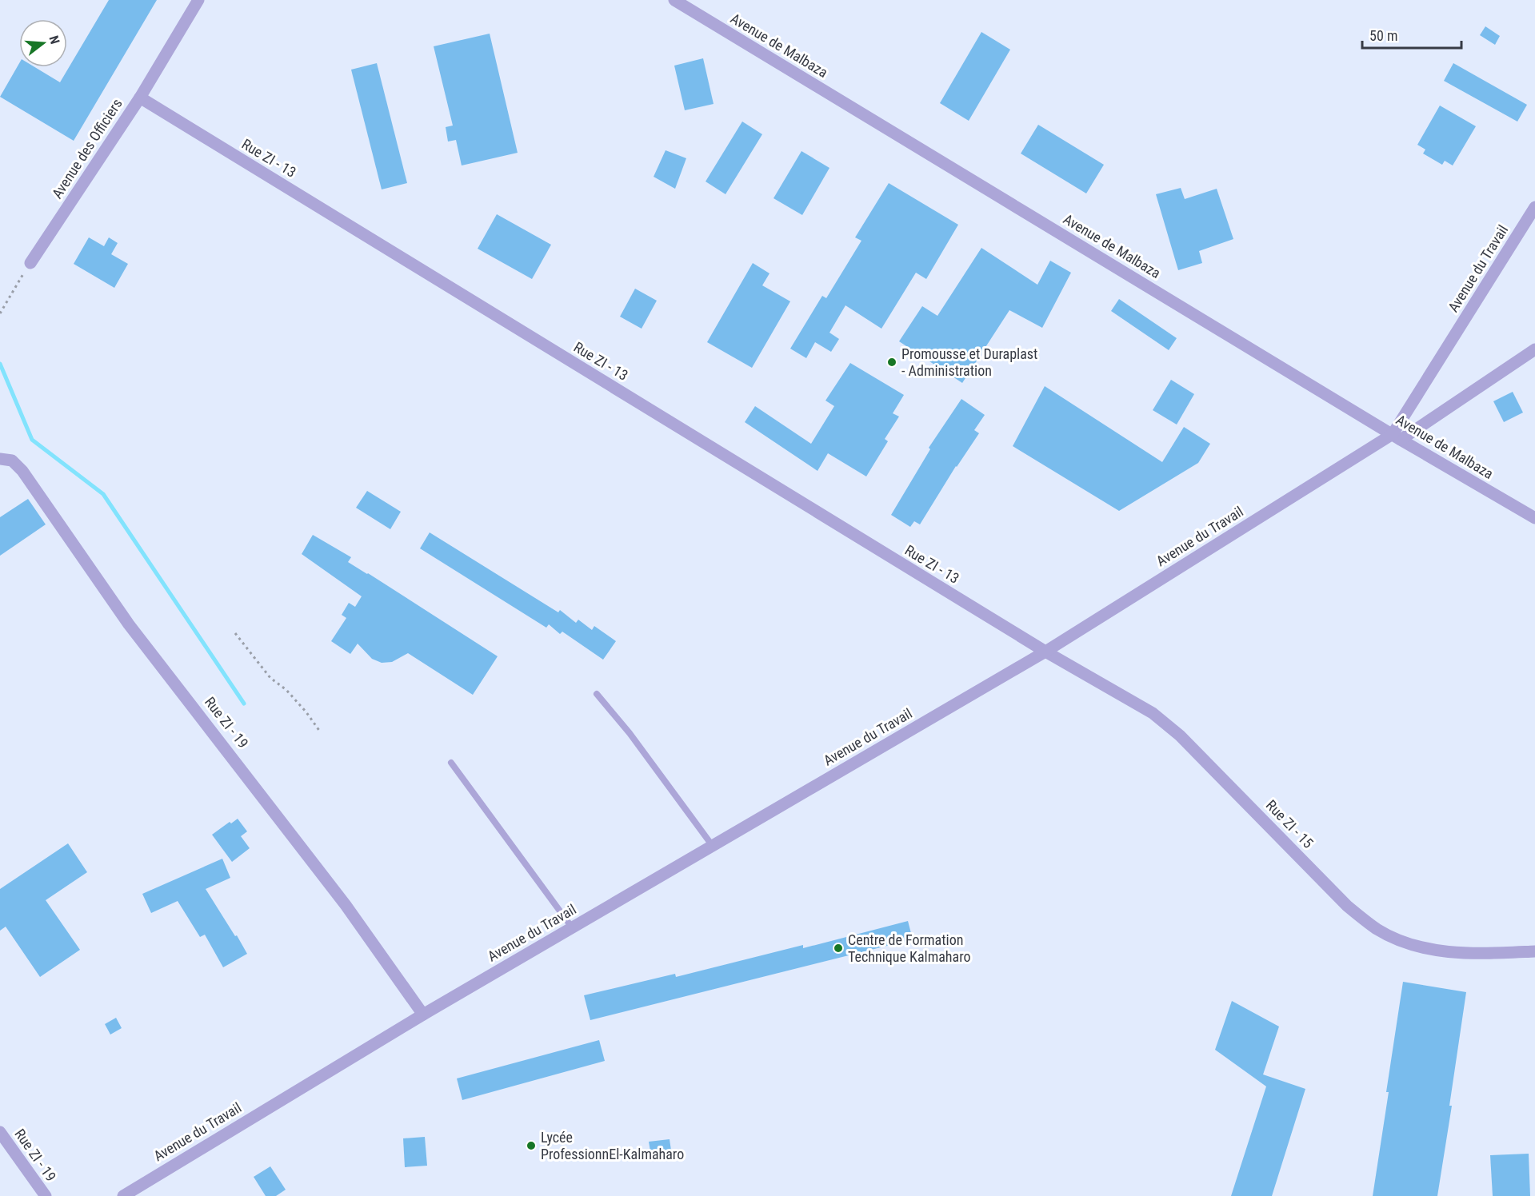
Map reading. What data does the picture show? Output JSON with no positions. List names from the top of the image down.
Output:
{
  "streets": {
    "street": [
      "Avenue de Malbaza",
      "Avenue des Officiers",
      "Rue ZI - 13",
      "Avenue du Travail",
      "Rue ZI - 19",
      "Rue ZI - 15"
    ]
  },
  "crossings": [
    ["Avenue de Malbaza", "Avenue du Travail"],
    ["Avenue des Officiers", "Rue ZI - 13"],
    ["Rue ZI - 13", "Avenue du Travail"],
    ["Rue ZI - 13", "Rue ZI - 15"],
    ["Avenue du Travail", "Rue ZI - 19"],
    ["Avenue du Travail", "Rue ZI - 15"]
  ],
  "places": ["Promousse et Duraplast - Administration", "Centre de Formation Technique Kalmaharo", "Lycée ProfessionnEl-Kalmaharo"],
  "scale_bar": "50 m",
  "north": "right"
}
